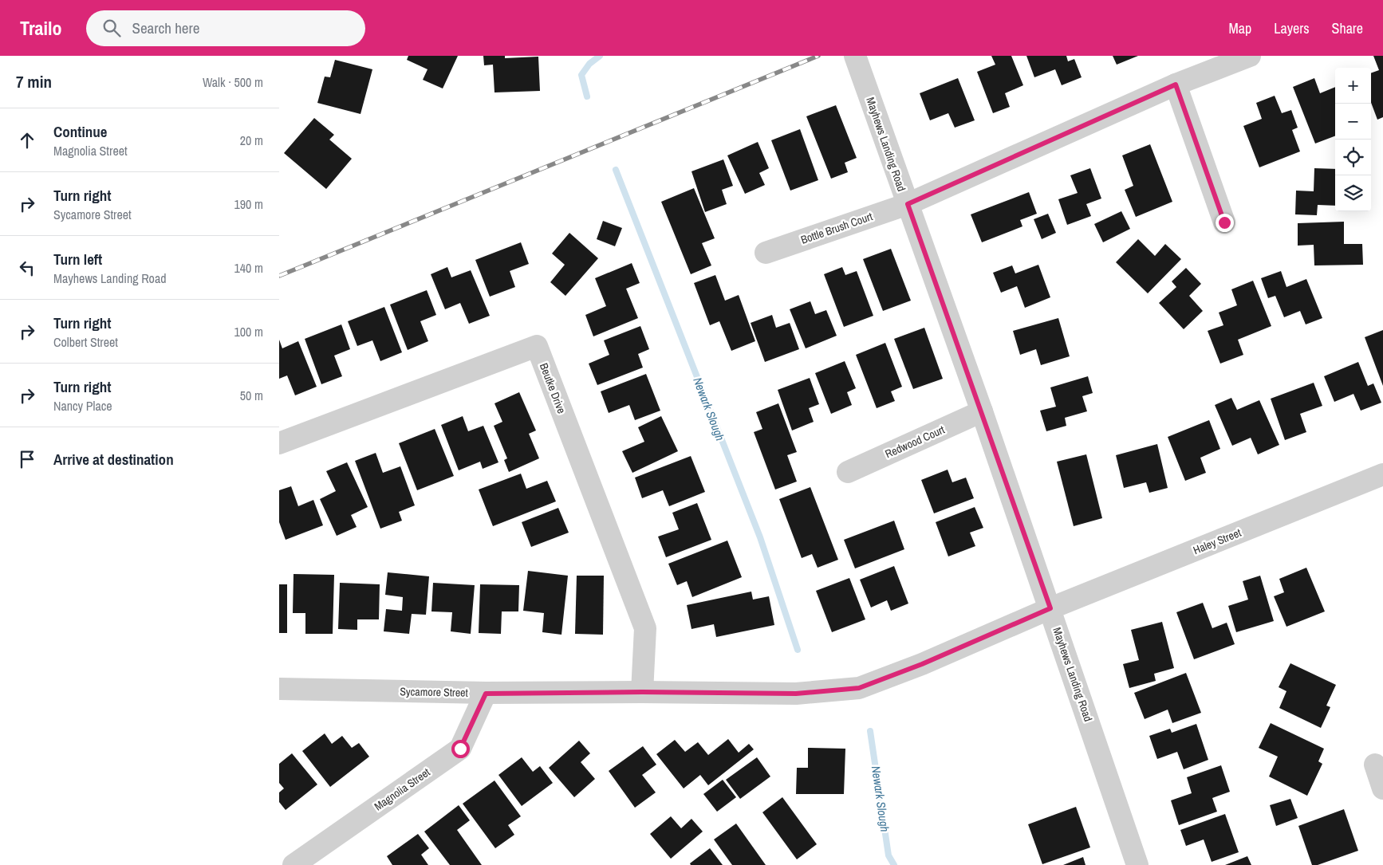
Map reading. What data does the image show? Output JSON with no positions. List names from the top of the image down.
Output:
{
  "streets": {
    "street": [
      "Mayhews Landing Road",
      "Bottle Brush Court",
      "Beutke Drive",
      "Redwood Court",
      "Haley Street",
      "Sycamore Street",
      "Magnolia Street"
    ]
  },
  "crossings": [
    ["Mayhews Landing Road", "Bottle Brush Court"],
    ["Mayhews Landing Road", "Redwood Court"],
    ["Mayhews Landing Road", "Haley Street"],
    ["Mayhews Landing Road", "Sycamore Street"],
    ["Beutke Drive", "Sycamore Street"],
    ["Haley Street", "Sycamore Street"],
    ["Sycamore Street", "Magnolia Street"]
  ],
  "water": ["Newark Slough"],
  "page": {
    "header": "Trailo",
    "search": "Search here",
    "nav": ["Map", "Layers", "Share"],
    "heading": ["7 min", "Walk · 500 m"],
    "map_buttons": ["+", "−"],
    "list": [
      ["Continue", "Magnolia Street", "20 m"],
      ["Turn right", "Sycamore Street", "190 m"],
      ["Turn left", "Mayhews Landing Road", "140 m"],
      ["Turn right", "Colbert Street", "100 m"],
      ["Turn right", "Nancy Place", "50 m"],
      "Arrive at destination"
    ]
  }
}
